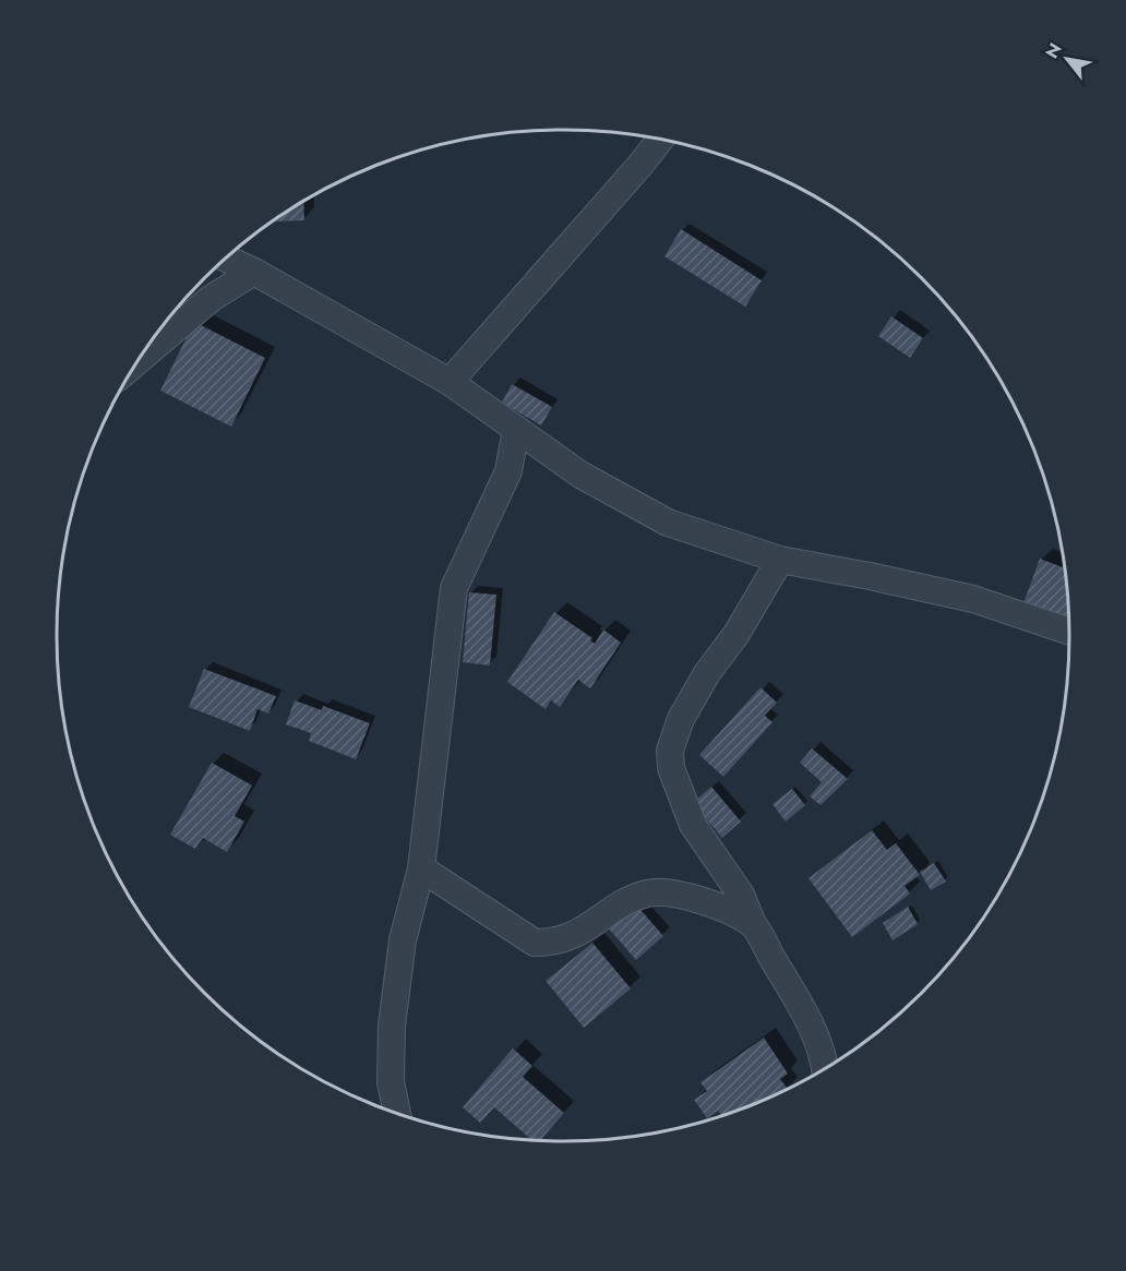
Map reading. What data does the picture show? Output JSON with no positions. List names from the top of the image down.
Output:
{
  "north": "top left"
}
